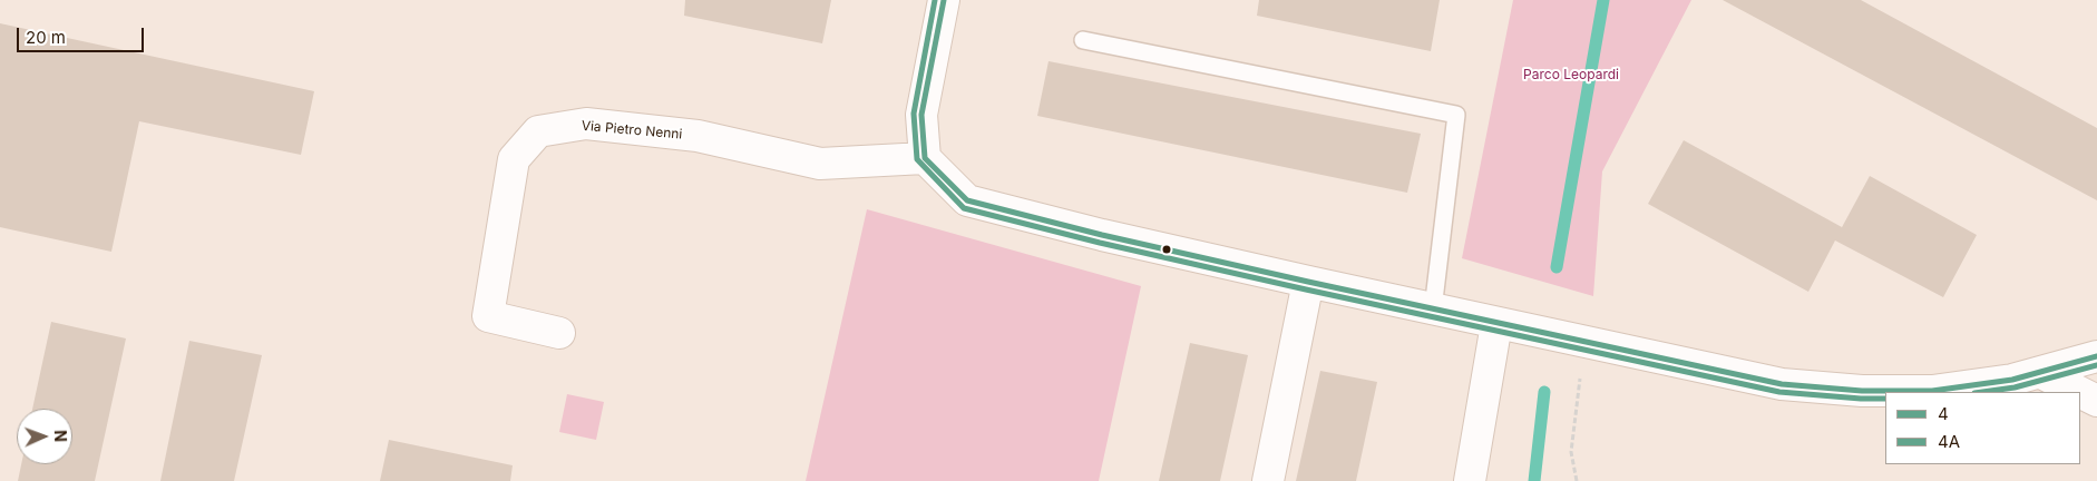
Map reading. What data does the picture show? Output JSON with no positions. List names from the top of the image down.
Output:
{
  "streets": {
    "street": ["Via Pietro Nenni"]
  },
  "parks": ["Parco Leopardi"],
  "lines": ["transit line 4", "transit line 4A"],
  "legend": ["4", "4A"],
  "scale_bar": "20 m",
  "north": "right"
}
